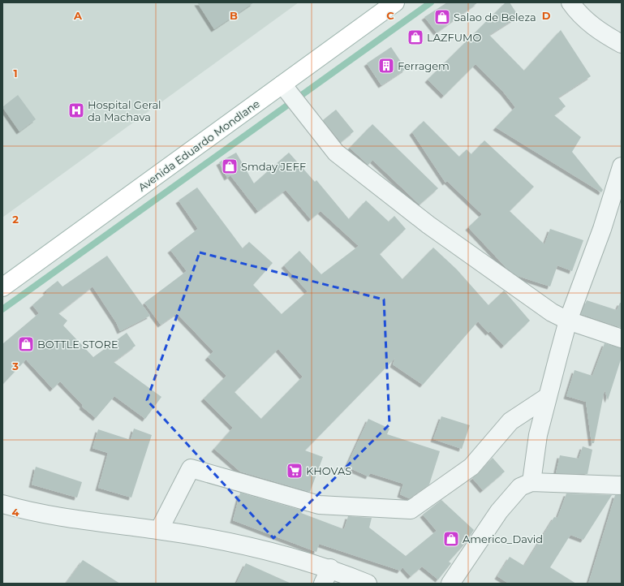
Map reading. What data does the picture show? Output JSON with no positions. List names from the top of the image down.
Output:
{
  "streets": {
    "main road": ["Avenida Eduardo Mondlane"]
  },
  "places": {
    "shop": [
      "Salao de Beleza",
      "LAZFUMO",
      "Smday JEFF",
      "BOTTLE STORE",
      "Americo_David"
    ],
    "building": ["Ferragem"],
    "hospital": ["Hospital Geral da Machava"],
    "supermarket": ["KHOVAS"]
  },
  "grid": {
    "columns": [
      "A",
      "B",
      "C",
      "D"
    ],
    "rows": [
      "1",
      "2",
      "3",
      "4"
    ]
  }
}
